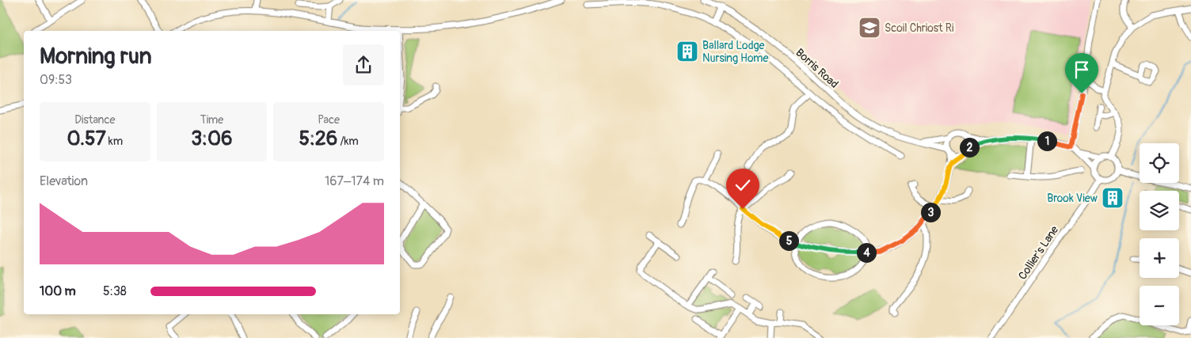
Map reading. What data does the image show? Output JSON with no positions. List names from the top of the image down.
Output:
{
  "streets": {
    "street": ["Borris Road", "Collier's Lane"]
  },
  "places": {
    "school or university": ["Scoil Chriost Ri"],
    "building": ["Ballard Lodge Nursing Home", "Brook View"]
  },
  "page": {
    "heading": ["Morning run", "09:53"],
    "stats": [
      ["Distance", "0.57 km"],
      ["Time", "3:06"],
      ["Pace", "5:26 /km"]
    ],
    "pins": [
      "1",
      "2",
      "3",
      "5",
      "4"
    ],
    "map_buttons": ["+", "−"],
    "chart": ["Elevation", "167–174 m"],
    "list": [
      {
        "name": "100 m",
        "note": "5:38"
      }
    ]
  }
}
